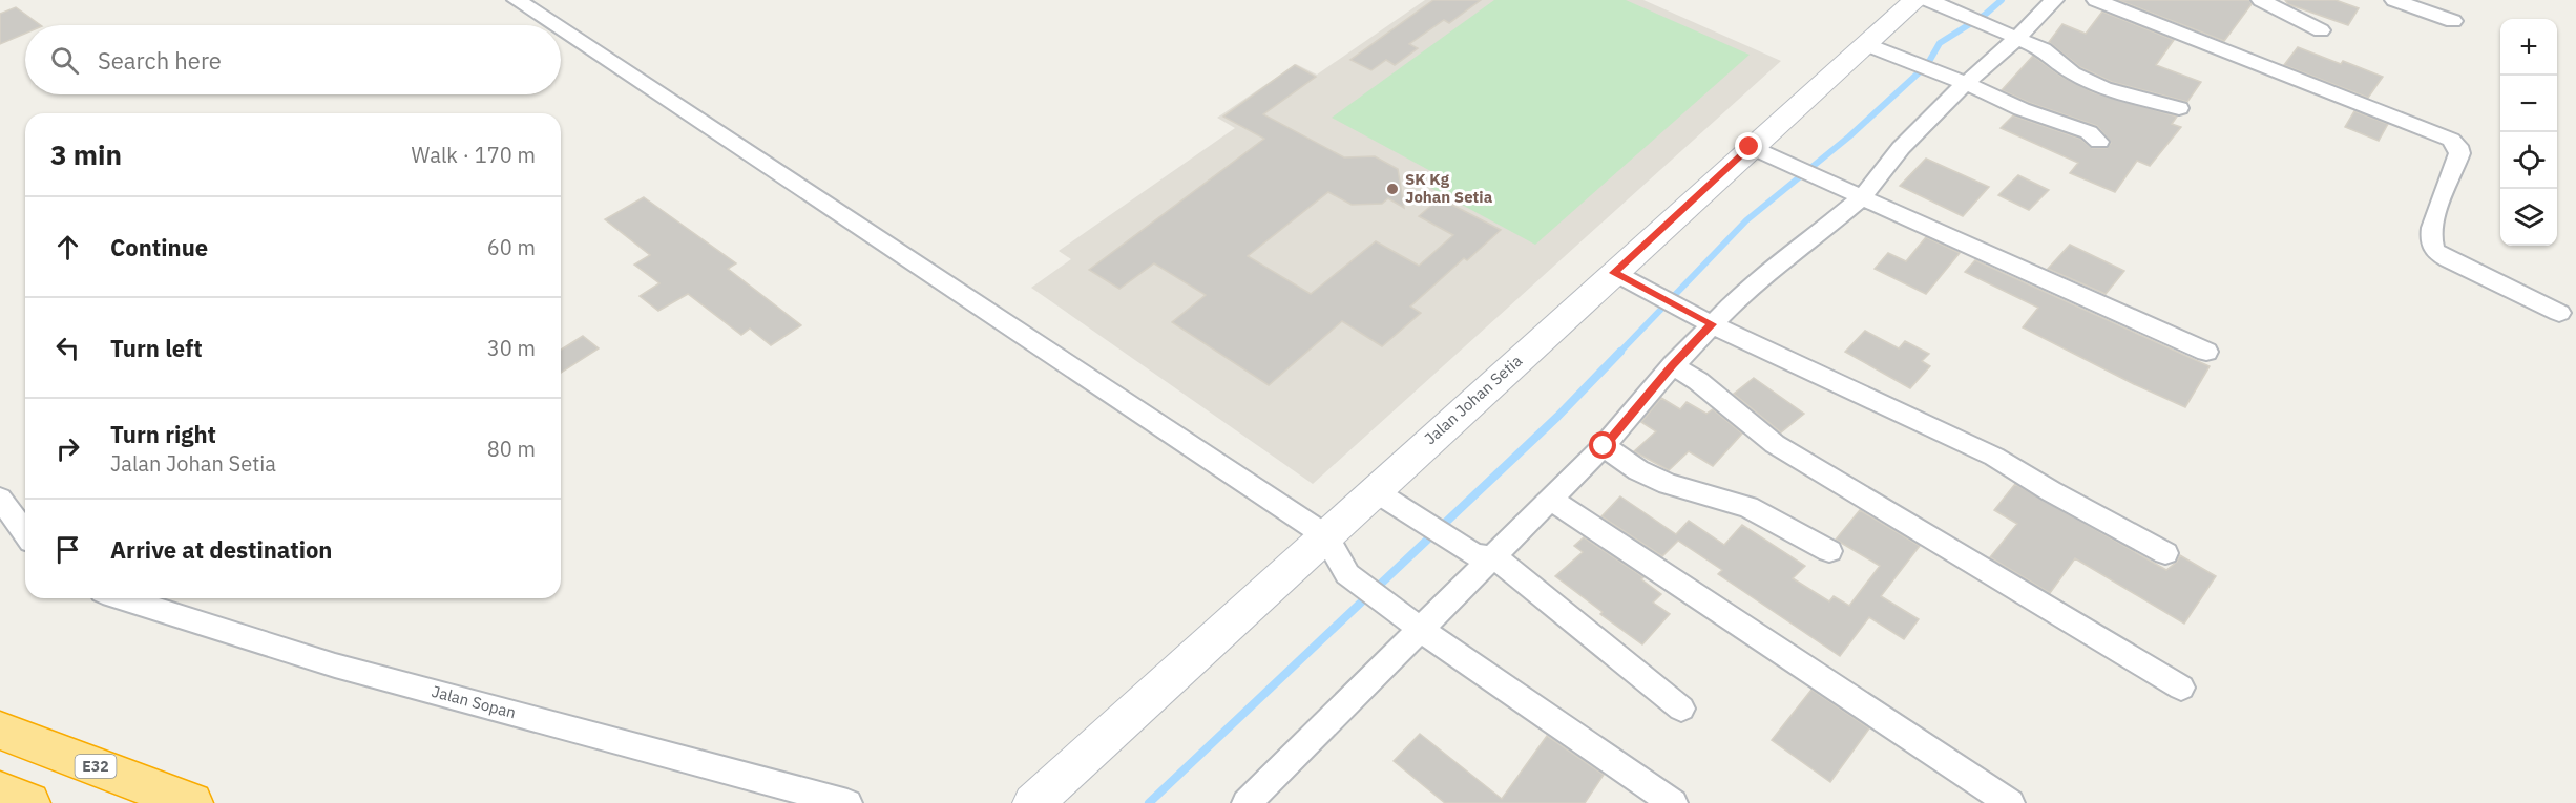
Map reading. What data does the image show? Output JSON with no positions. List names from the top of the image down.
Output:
{
  "streets": {
    "highway": ["E32"],
    "main road": ["Jalan Johan Setia"],
    "street": ["Jalan Sopan"]
  },
  "places": ["SK Kg Johan Setia"],
  "page": {
    "map_buttons": ["+", "−"],
    "search": "Search here",
    "heading": ["3 min", "Walk · 170 m"],
    "list": [
      ["Continue", "60 m"],
      ["Turn left", "30 m"],
      ["Turn right", "Jalan Johan Setia", "80 m"],
      "Arrive at destination"
    ]
  }
}
